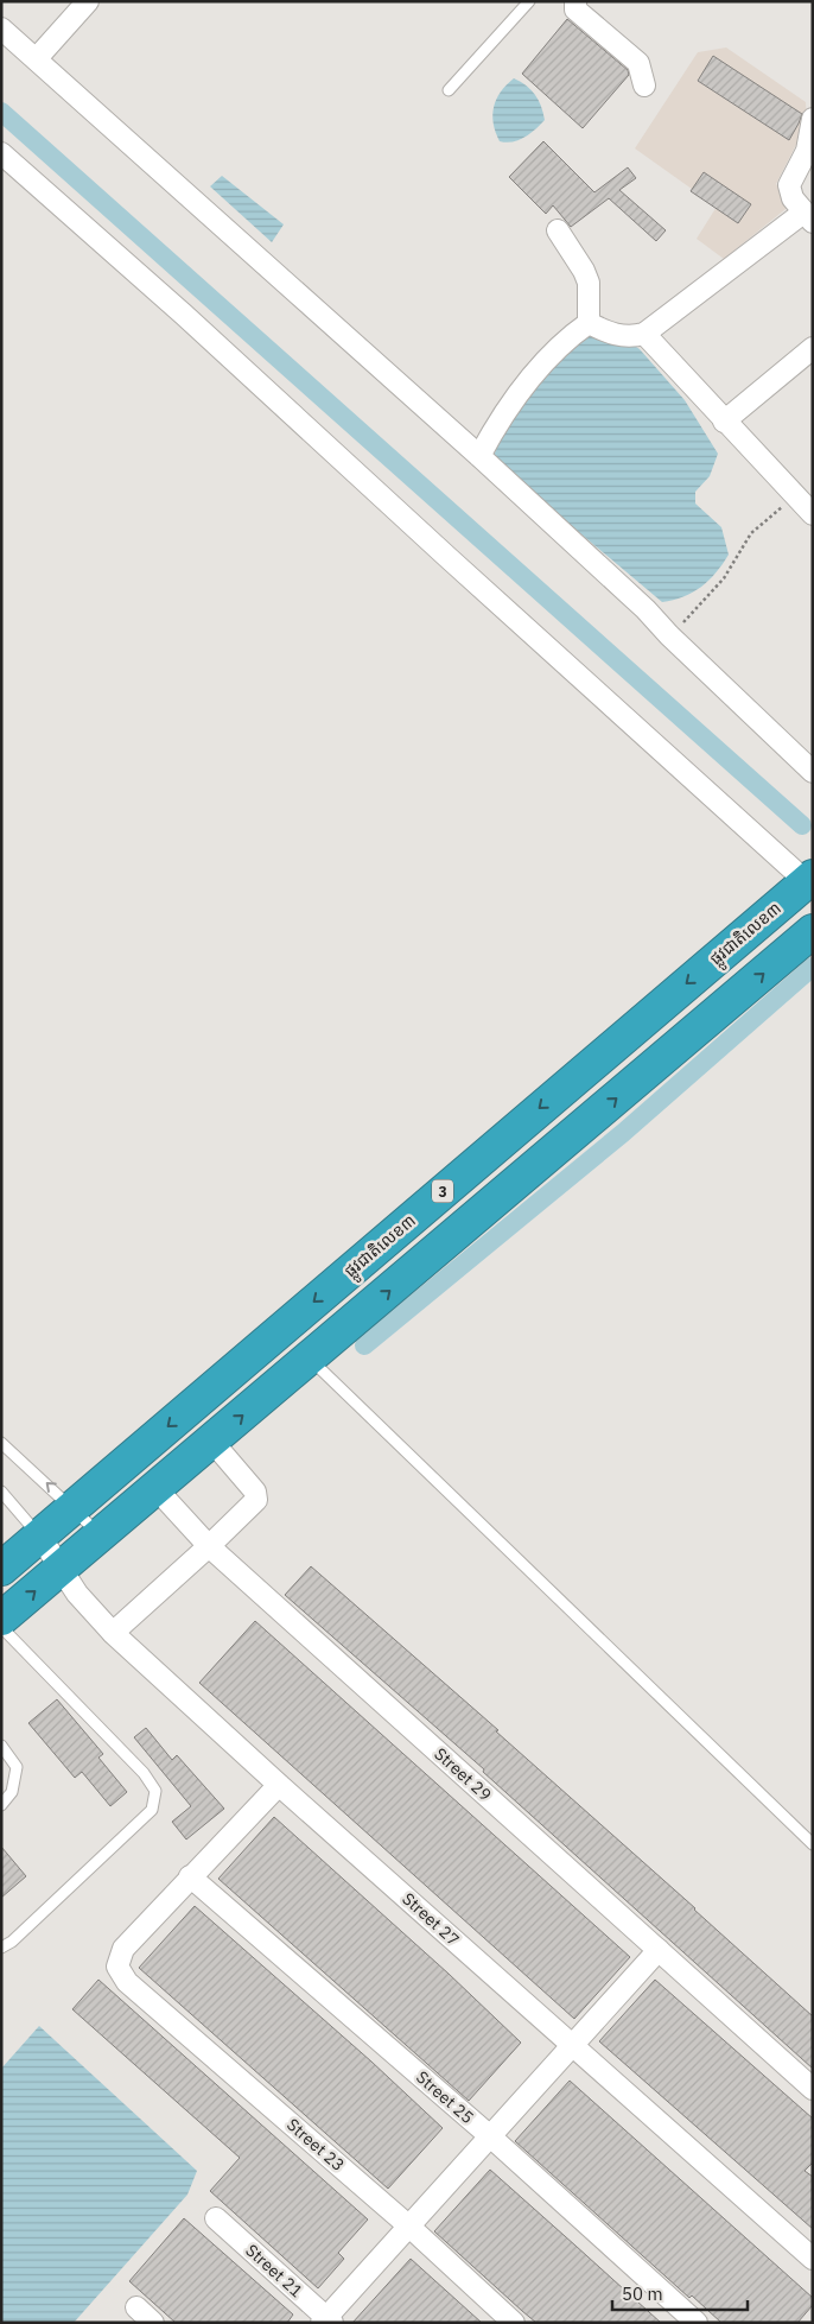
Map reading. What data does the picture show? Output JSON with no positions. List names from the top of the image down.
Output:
{
  "streets": {
    "highway": ["ផ្លូវជាតិលេខ៣", "3"],
    "street": [
      "Street 29",
      "Street 27",
      "Street 25",
      "Street 23",
      "Street 21"
    ]
  },
  "crossings": [
    ["ផ្លូវជាតិលេខ៣", "Street 27"],
    ["Street 25", "Street 23"]
  ],
  "scale_bar": "50 m"
}
